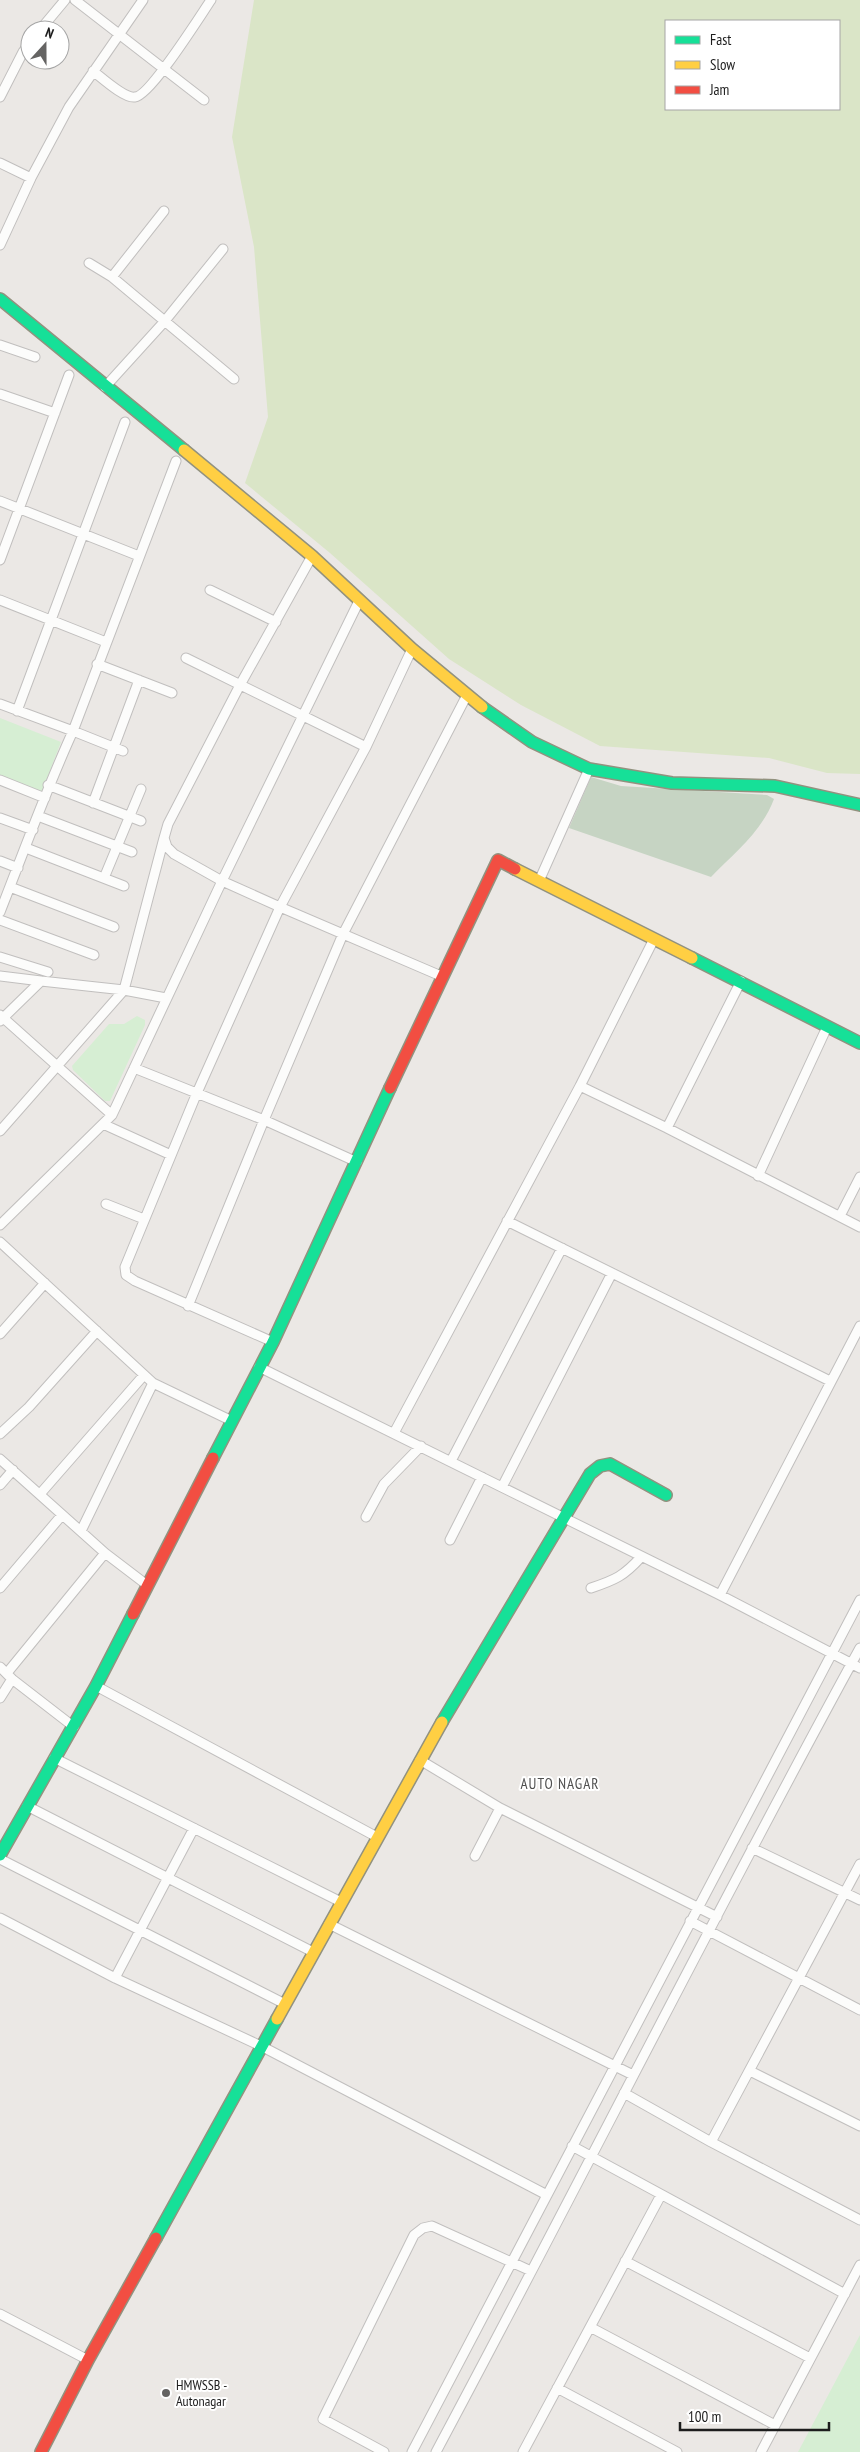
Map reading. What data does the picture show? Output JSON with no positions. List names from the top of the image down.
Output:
{
  "districts": ["AUTO NAGAR"],
  "places": ["HMWSSB - Autonagar"],
  "legend": ["Fast", "Slow", "Jam"],
  "scale_bar": "100 m",
  "north": "top"
}
